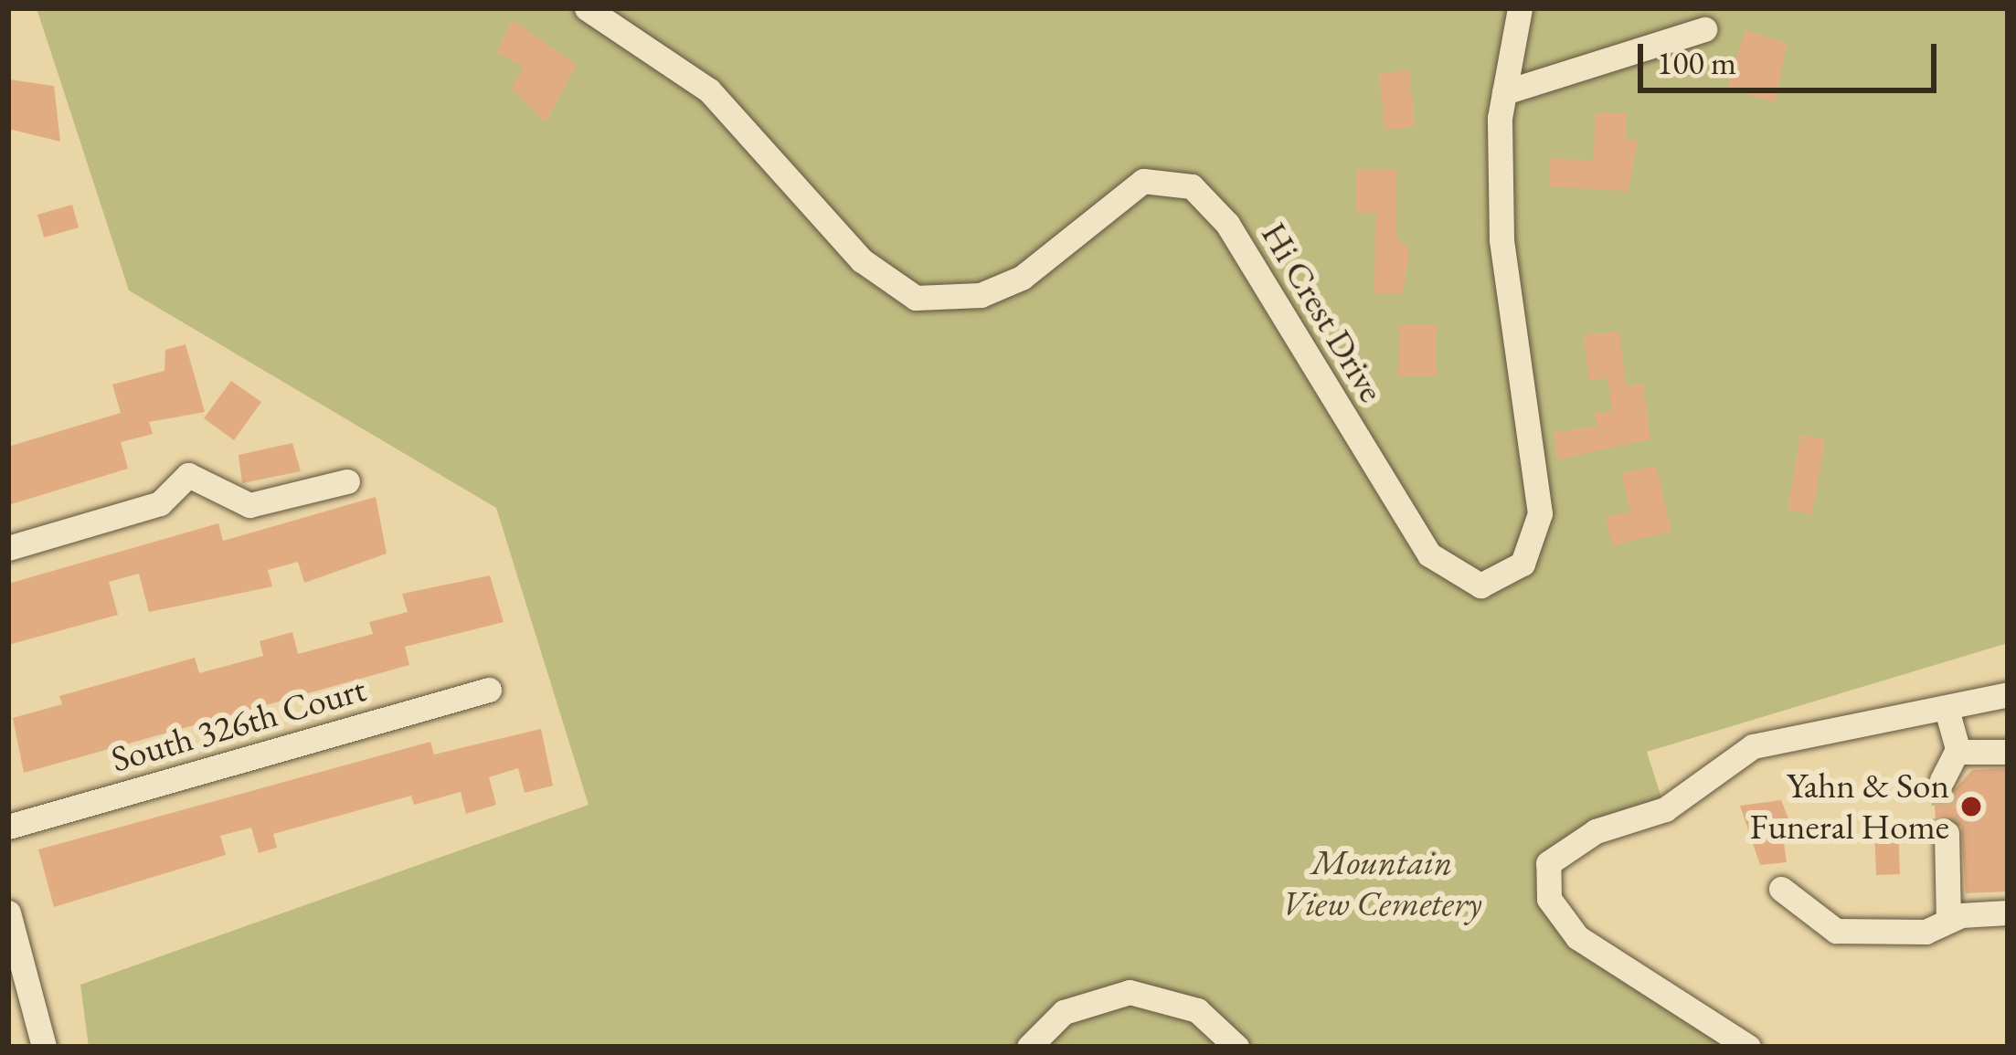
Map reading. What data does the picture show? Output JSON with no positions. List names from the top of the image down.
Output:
{
  "streets": {
    "street": ["Hi Crest Drive", "South 326th Court"]
  },
  "parks": ["Mountain View Cemetery"],
  "places": ["Yahn & Son Funeral Home"],
  "scale_bar": "100 m"
}
